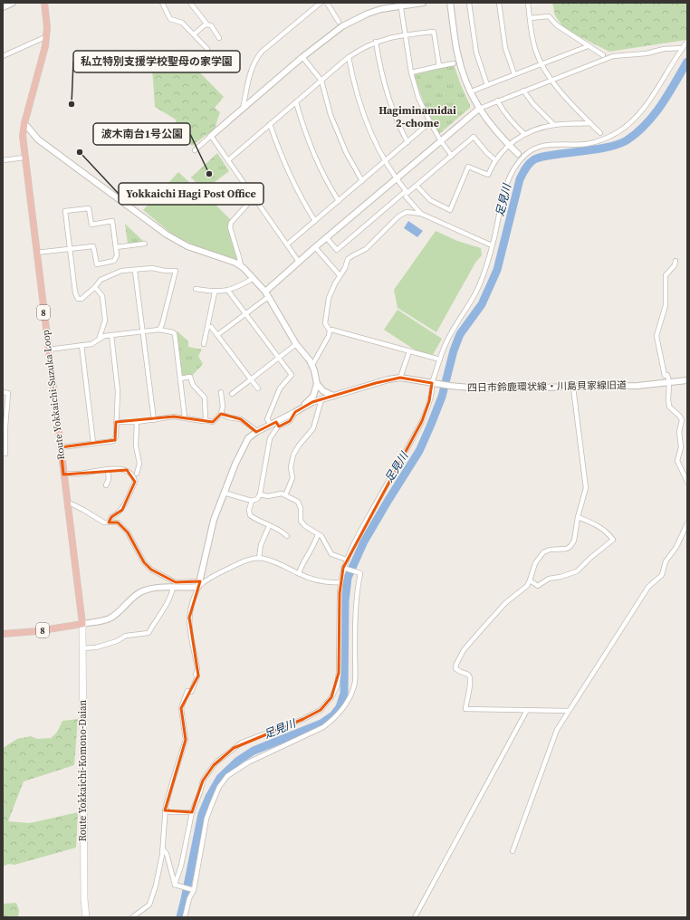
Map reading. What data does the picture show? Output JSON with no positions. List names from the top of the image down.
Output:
{
  "streets": {
    "main road": ["8", "Route Yokkaichi-Suzuka Loop", "Route Yokkaichi-Komono-Daian"],
    "street": ["四日市鈴鹿環状線・川島貝家線旧道"]
  },
  "crossings": [
    ["8", "Route Yokkaichi-Suzuka Loop"],
    ["8", "Route Yokkaichi-Komono-Daian"],
    ["Route Yokkaichi-Suzuka Loop", "Route Yokkaichi-Komono-Daian"]
  ],
  "districts": ["Hagiminamidai 2-chome"],
  "water": ["足見川"],
  "places": ["私立特別支援学校聖母の家学園", "Yokkaichi Hagi Post Office", "波木南台1号公園"]
}
